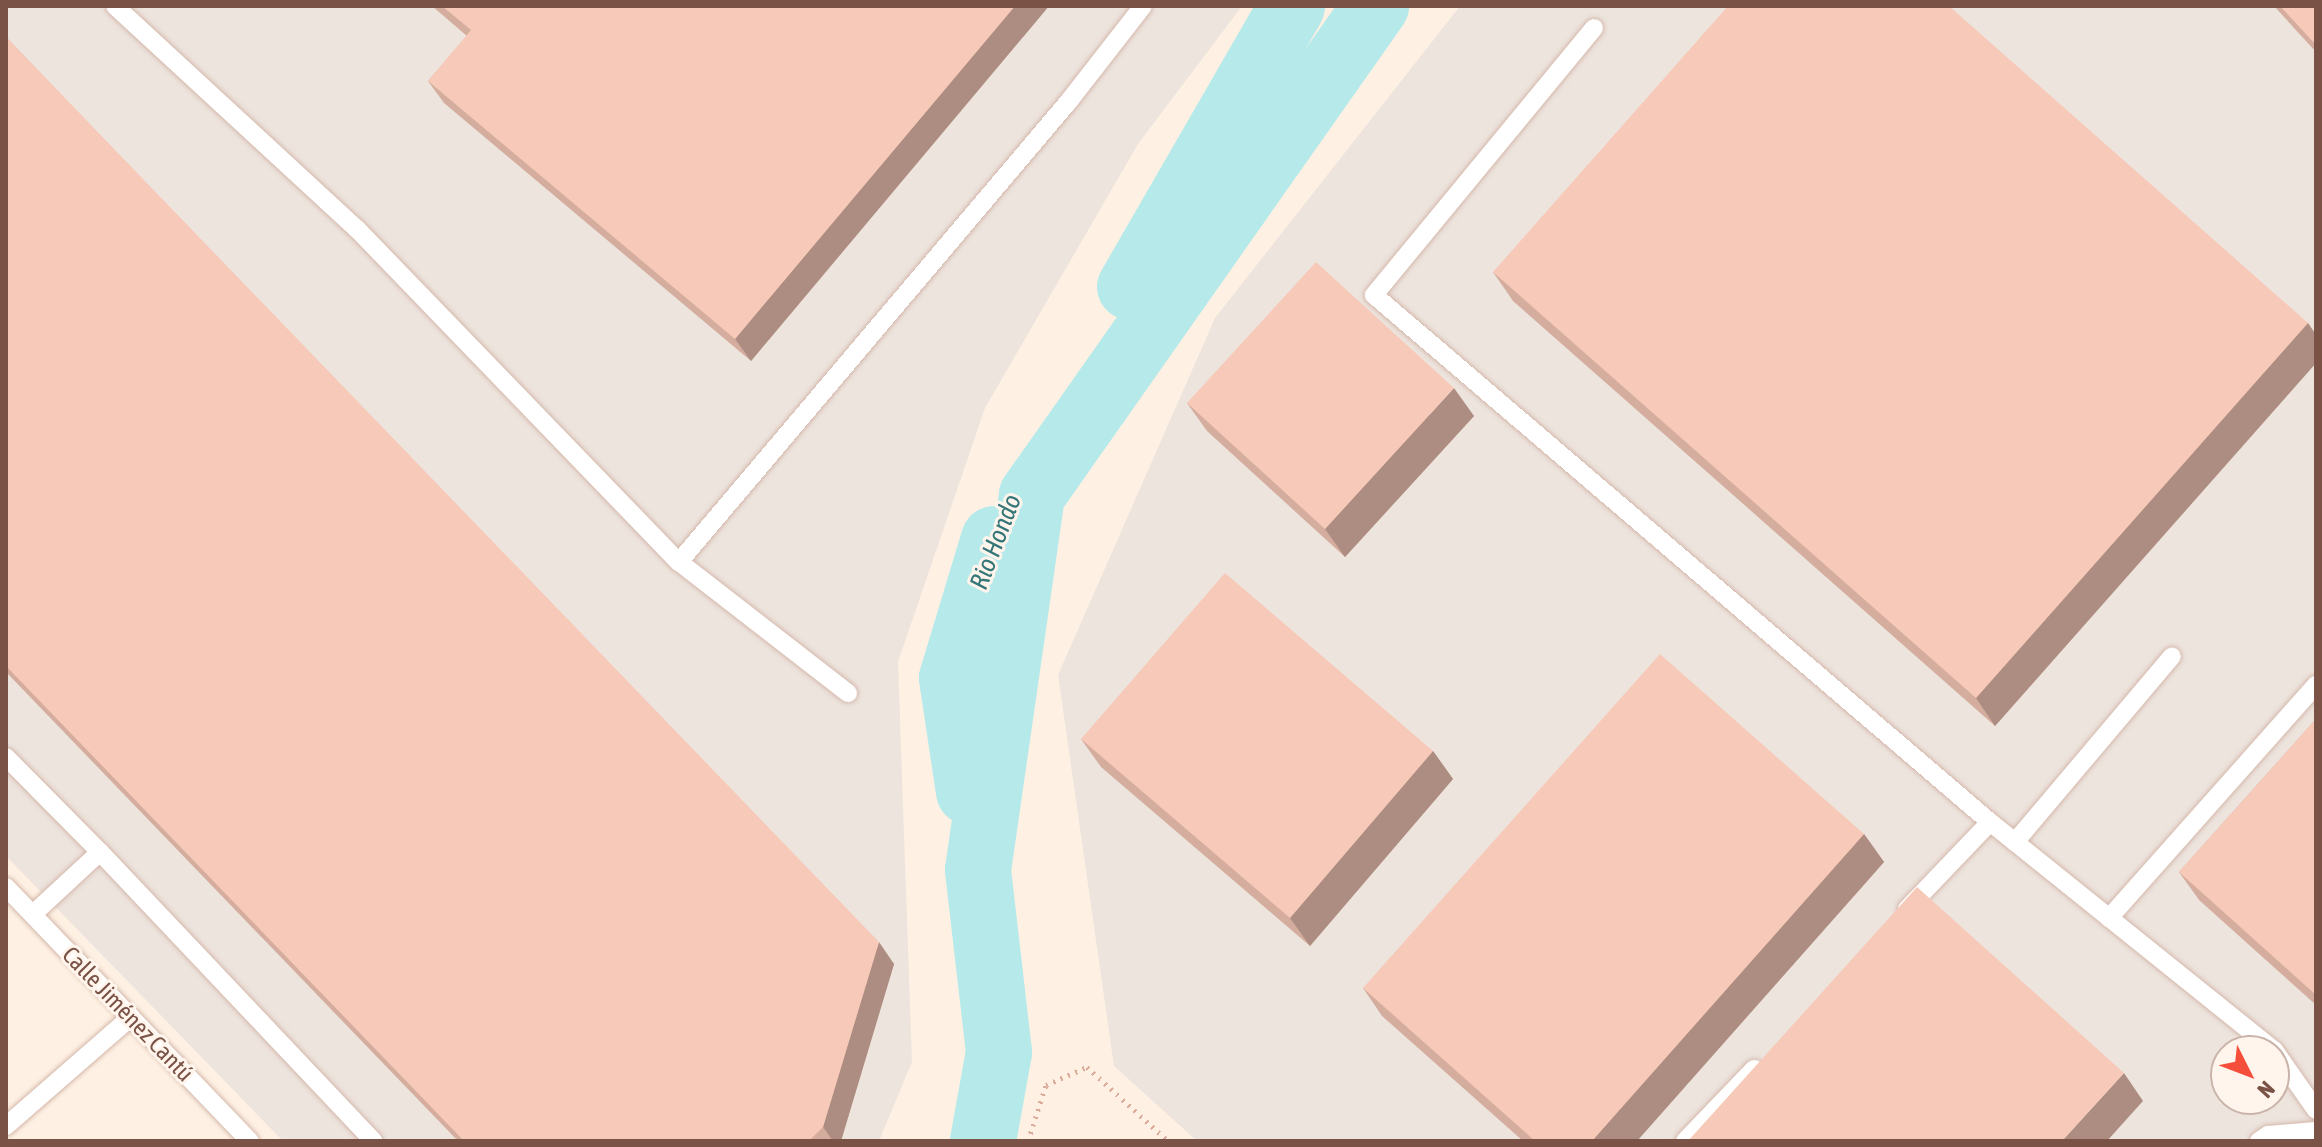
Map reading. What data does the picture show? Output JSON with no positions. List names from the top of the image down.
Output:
{
  "streets": {
    "lane": ["Calle Jiménez Cantú"]
  },
  "water": ["Rio Hondo"],
  "north": "bottom right"
}
